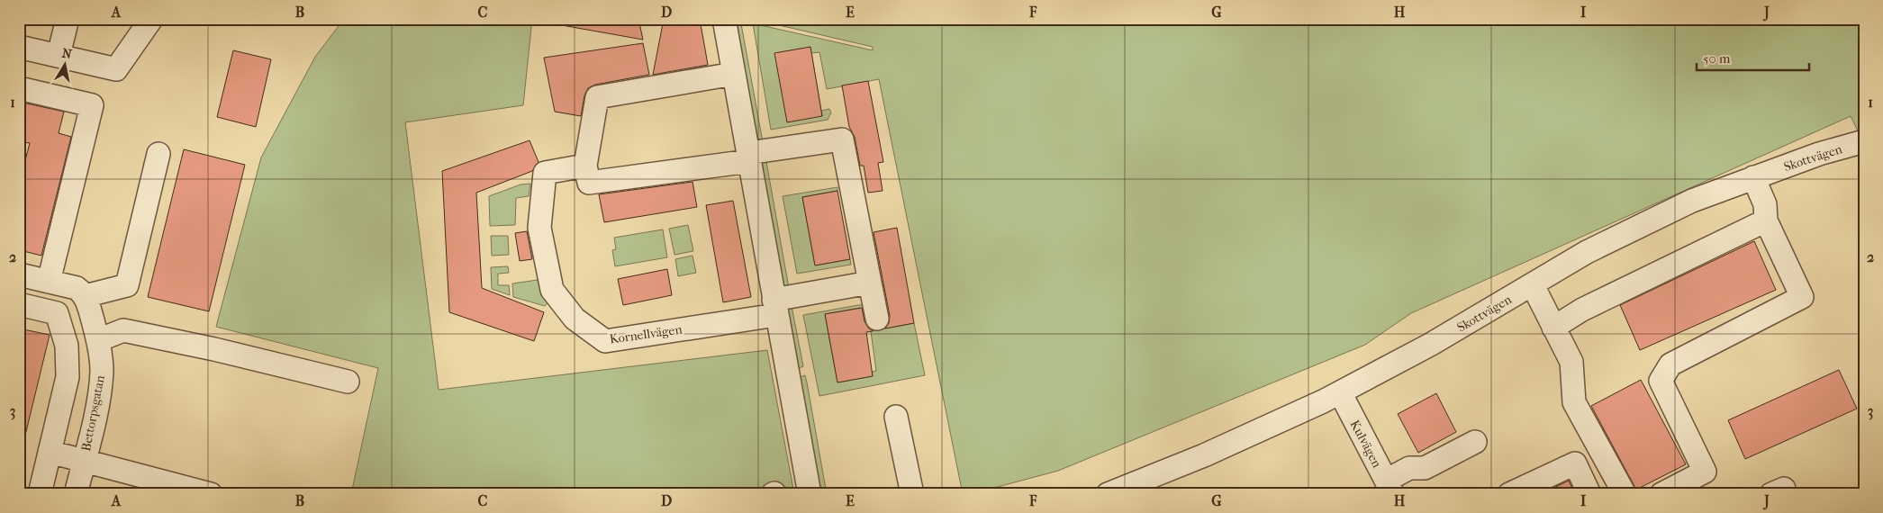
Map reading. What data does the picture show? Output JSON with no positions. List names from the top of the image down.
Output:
{
  "streets": {
    "street": [
      "Skottvägen",
      "Kornellvägen",
      "Bettorpsgatan",
      "Kulvägen"
    ]
  },
  "crossings": [
    ["Skottvägen", "Kulvägen"]
  ],
  "scale_bar": "50 m",
  "north": "top",
  "grid": {
    "columns": [
      "A",
      "B",
      "C",
      "D",
      "E",
      "F",
      "G",
      "H",
      "I",
      "J"
    ],
    "rows": ["1", "2", "3"]
  }
}
